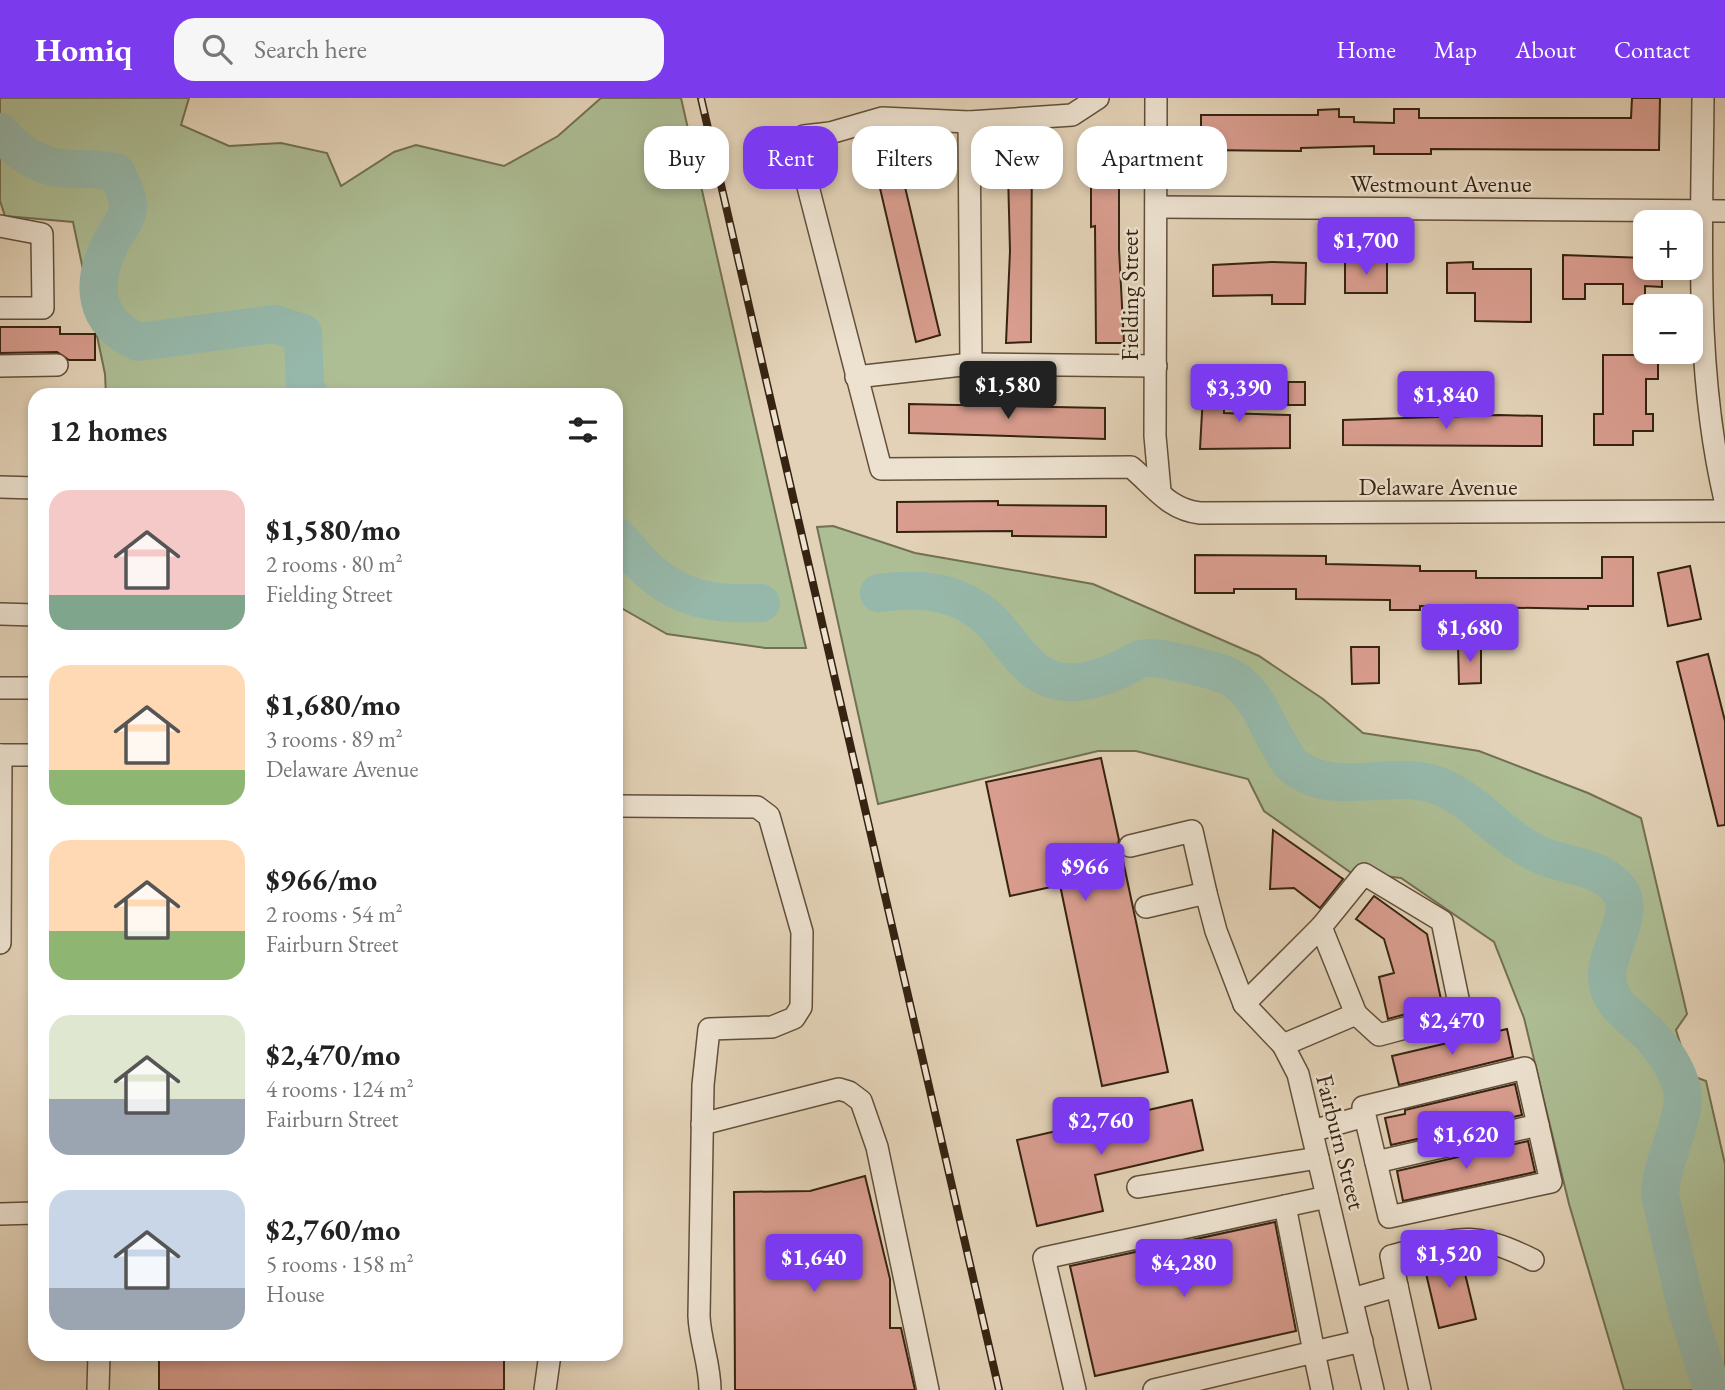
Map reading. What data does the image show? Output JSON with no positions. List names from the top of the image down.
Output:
{
  "streets": {
    "street": [
      "Westmount Avenue",
      "Fielding Street",
      "Delaware Avenue",
      "Fairburn Street"
    ]
  },
  "crossings": [
    ["Westmount Avenue", "Fielding Street"],
    ["Fielding Street", "Delaware Avenue"]
  ],
  "page": {
    "header": "Homiq",
    "search": "Search here",
    "nav": [
      "Home",
      "Map",
      "About",
      "Contact"
    ],
    "chip": [
      "Buy",
      "Rent",
      "Filters",
      "New",
      "Apartment"
    ],
    "map_buttons": ["+", "−"],
    "price": [
      "$1,700",
      "$1,580",
      "$3,390",
      "$1,840",
      "$1,680",
      "$966",
      "$2,470",
      "$2,760",
      "$1,620",
      "$1,520",
      "$1,640",
      "$4,280"
    ],
    "heading": "12 homes",
    "list": [
      {
        "name": "$1,580/mo",
        "note": "2 rooms · 80 m² · Fielding Street"
      },
      {
        "name": "$1,680/mo",
        "note": "3 rooms · 89 m² · Delaware Avenue"
      },
      {
        "name": "$966/mo",
        "note": "2 rooms · 54 m² · Fairburn Street"
      },
      {
        "name": "$2,470/mo",
        "note": "4 rooms · 124 m² · Fairburn Street"
      },
      {
        "name": "$2,760/mo",
        "note": "5 rooms · 158 m² · House"
      }
    ]
  }
}
